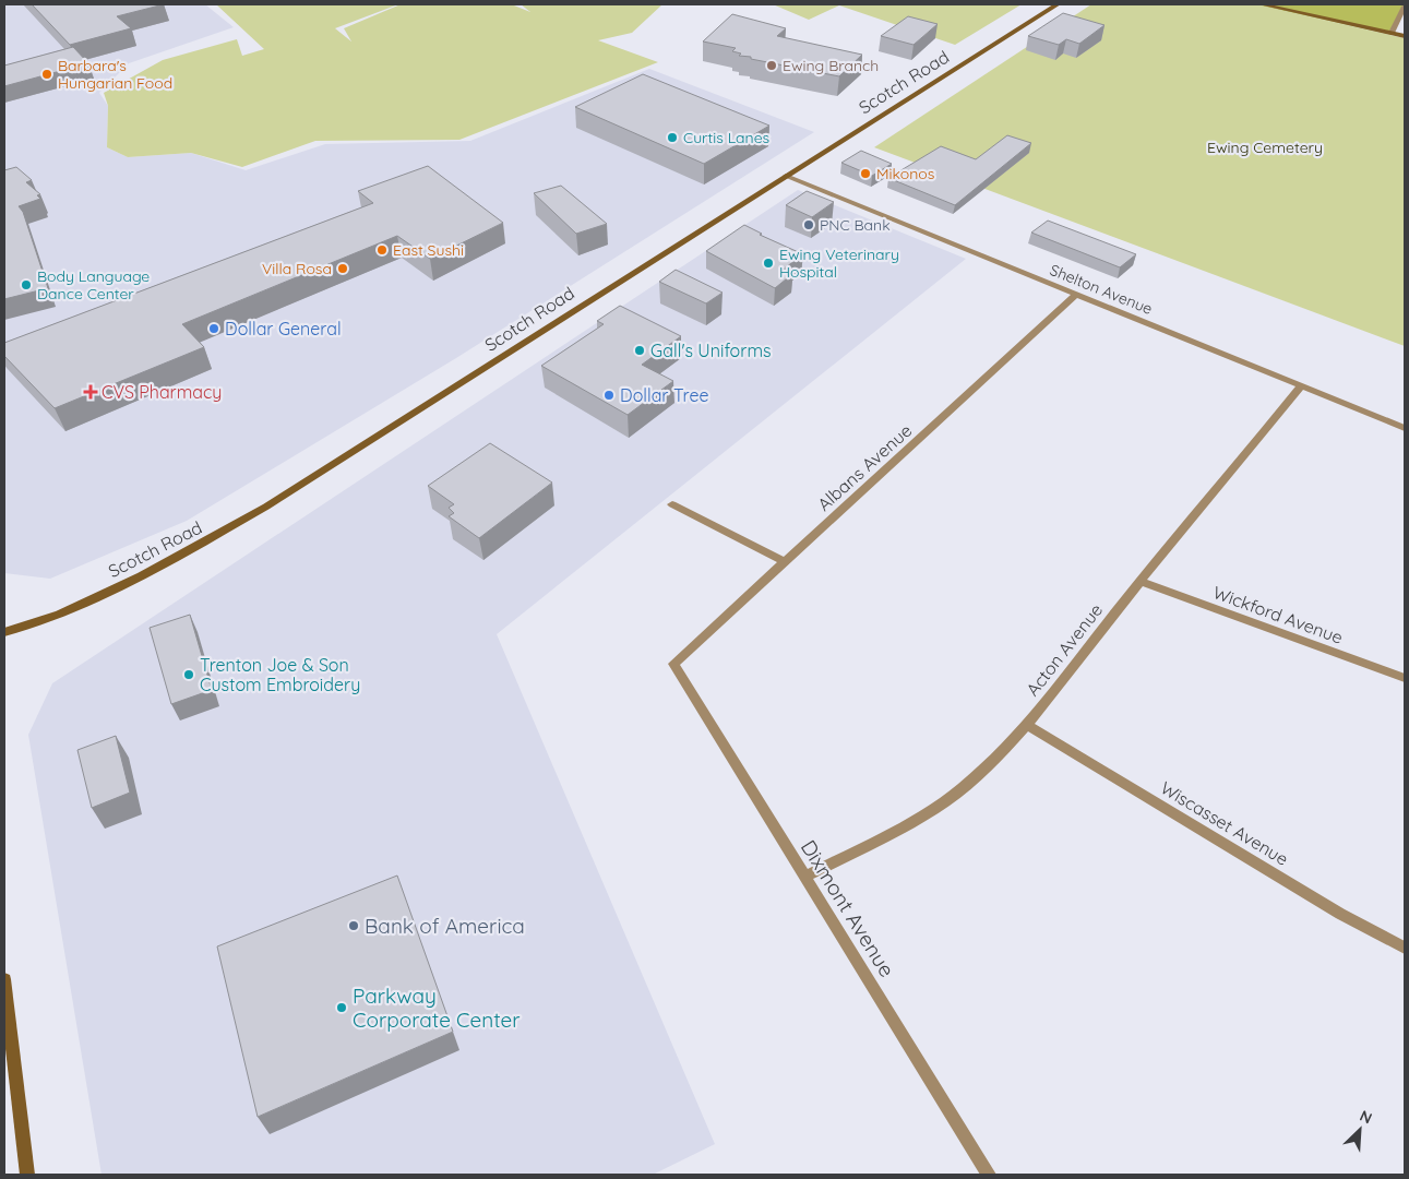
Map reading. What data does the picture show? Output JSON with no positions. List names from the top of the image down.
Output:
{
  "streets": {
    "main road": ["Scotch Road"],
    "street": [
      "Shelton Avenue",
      "Albans Avenue",
      "Wickford Avenue",
      "Acton Avenue",
      "Wiscasset Avenue",
      "Dixmont Avenue"
    ]
  },
  "crossings": [
    ["Scotch Road", "Shelton Avenue"],
    ["Shelton Avenue", "Albans Avenue"],
    ["Shelton Avenue", "Acton Avenue"],
    ["Albans Avenue", "Dixmont Avenue"],
    ["Wickford Avenue", "Acton Avenue"],
    ["Acton Avenue", "Wiscasset Avenue"],
    ["Acton Avenue", "Dixmont Avenue"]
  ],
  "parks": ["Ewing Cemetery"],
  "places": {
    "other": [
      "Ewing Branch",
      "Barbara's Hungarian Food",
      "Curtis Lanes",
      "Mikonos",
      "PNC Bank",
      "East Sushi",
      "Ewing Veterinary Hospital",
      "Villa Rosa",
      "Body Language Dance Center",
      "Dollar General",
      "Gall's Uniforms",
      "Dollar Tree",
      "Trenton Joe & Son Custom Embroidery",
      "Bank of America",
      "Parkway Corporate Center"
    ],
    "health": ["CVS Pharmacy"]
  },
  "north": "top right"
}
